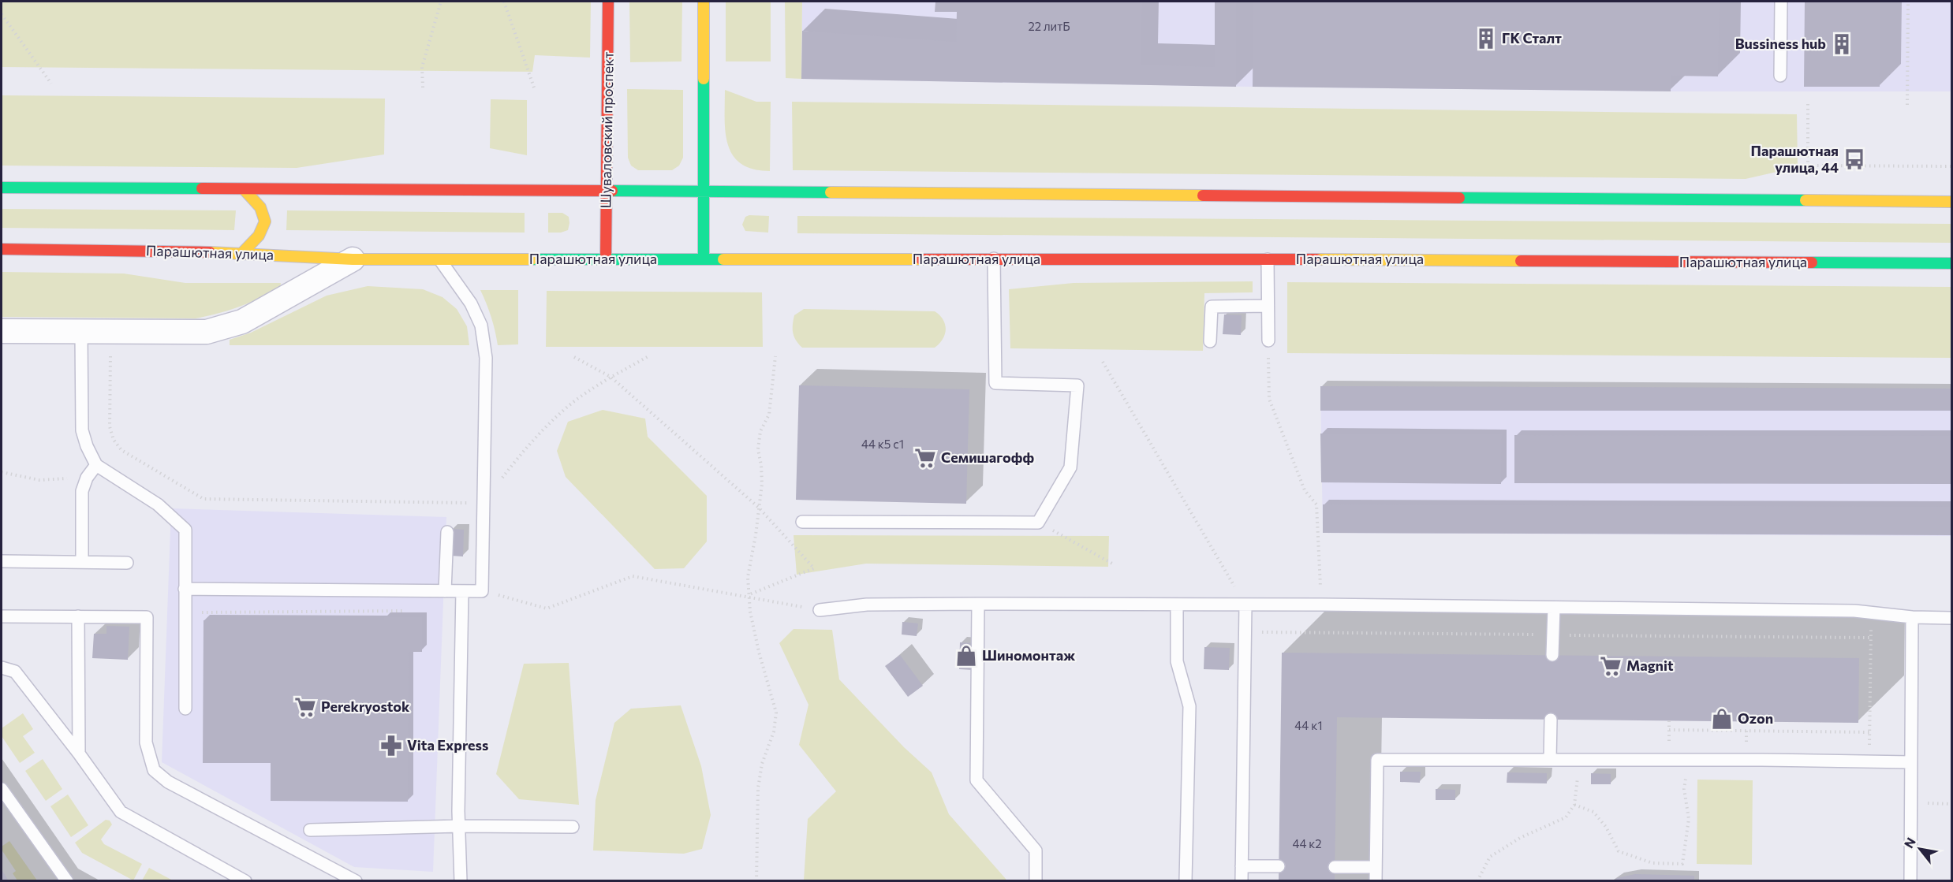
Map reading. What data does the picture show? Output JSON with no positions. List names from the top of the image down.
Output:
{
  "streets": {
    "main road": ["Шуваловский проспект", "Парашютная улица"]
  },
  "crossings": [
    ["Шуваловский проспект", "Парашютная улица"]
  ],
  "places": {
    "building": ["ГК Сталт", "Bussiness hub"],
    "bus stop": ["Парашютная улица, 44"],
    "supermarket": ["Семишагофф", "Magnit", "Perekryostok"],
    "shop": ["Шиномонтаж", "Ozon"],
    "pharmacy": ["Vita Express"]
  },
  "house_numbers": [
    "22 литБ",
    "44 к5 с1",
    "44 к1",
    "44 к2"
  ],
  "north": "top left"
}
